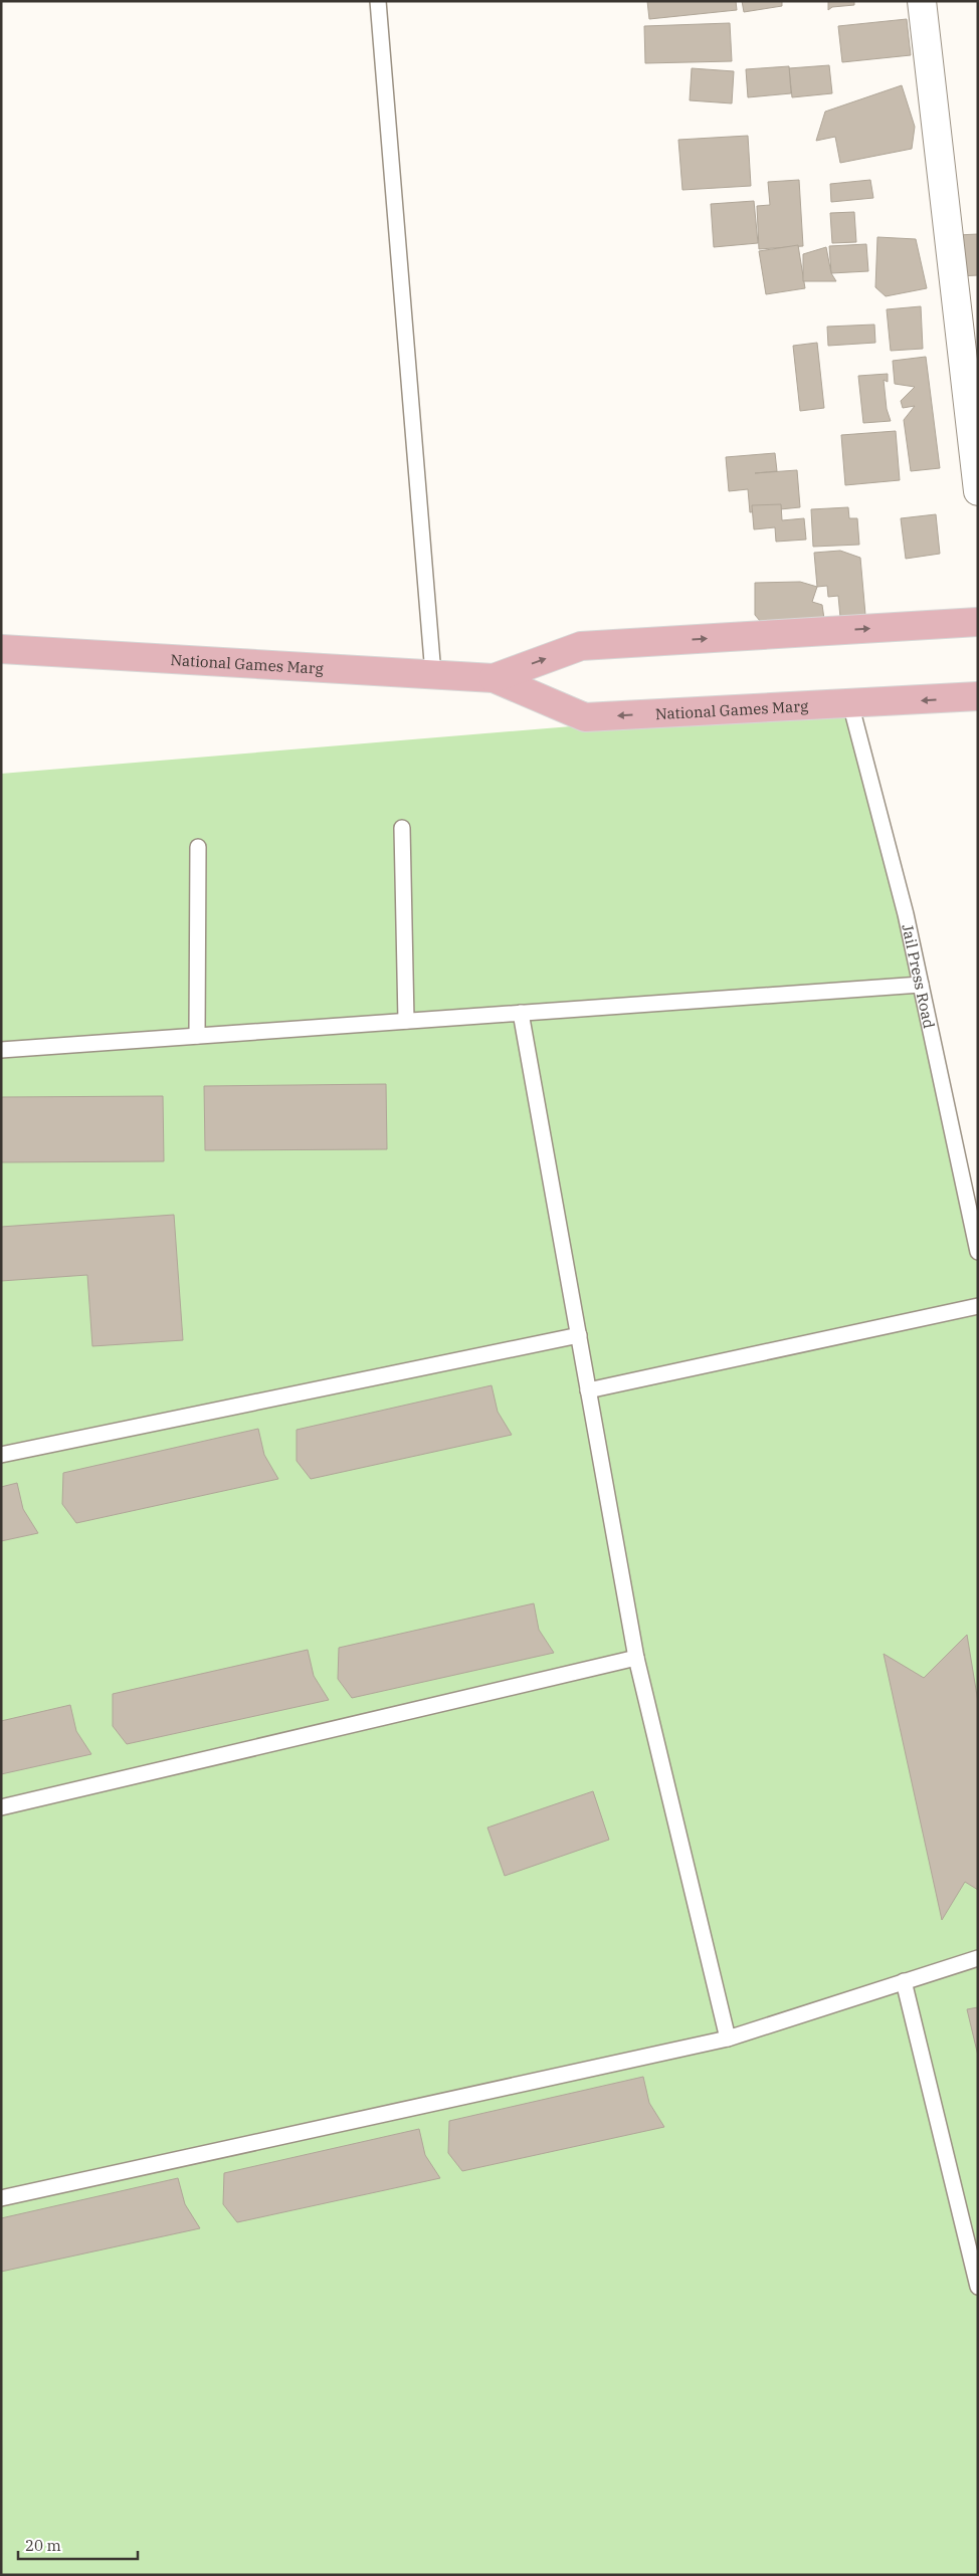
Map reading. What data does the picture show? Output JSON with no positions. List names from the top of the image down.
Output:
{
  "streets": {
    "main road": ["National Games Marg"],
    "lane": ["Jail Press Road"]
  },
  "crossings": [
    ["National Games Marg", "Jail Press Road"]
  ],
  "scale_bar": "20 m"
}
